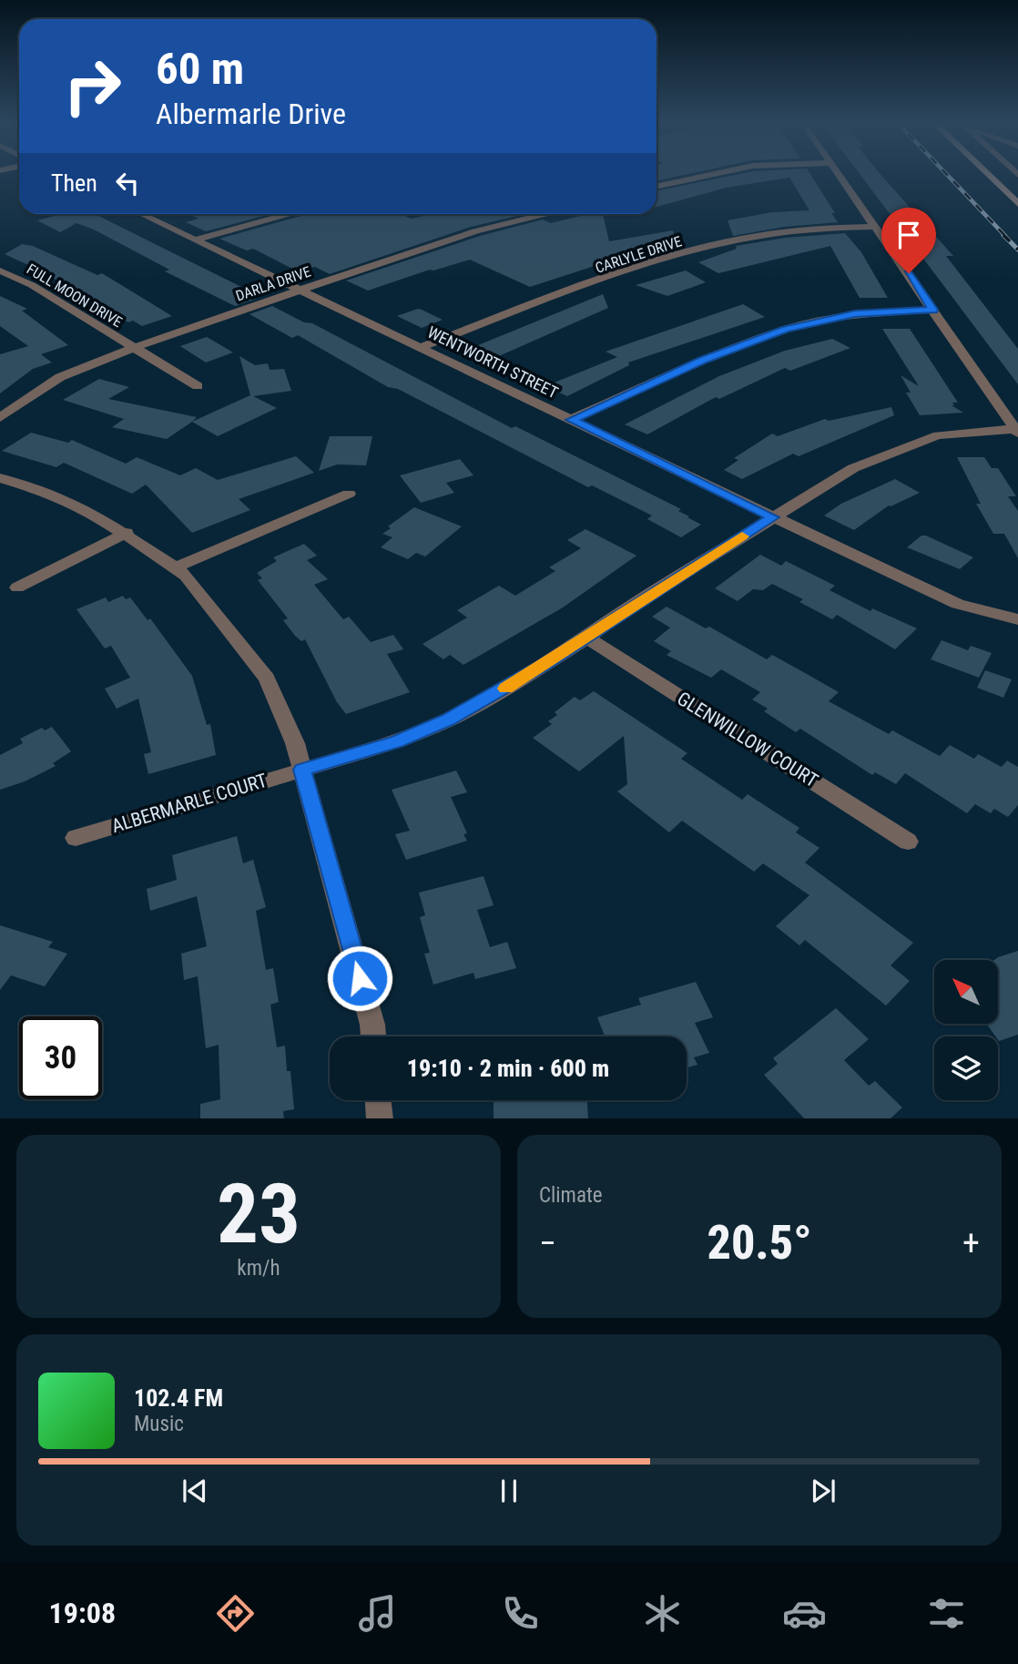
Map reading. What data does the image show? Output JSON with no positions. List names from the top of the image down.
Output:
{
  "streets": {
    "street": [
      "CARLYLE DRIVE",
      "DARLA DRIVE",
      "FULL MOON DRIVE",
      "WENTWORTH STREET",
      "GLENWILLOW COURT",
      "ALBERMARLE COURT"
    ]
  },
  "crossings": [
    ["CARLYLE DRIVE", "WENTWORTH STREET"],
    ["DARLA DRIVE", "FULL MOON DRIVE"],
    ["DARLA DRIVE", "WENTWORTH STREET"],
    ["WENTWORTH STREET", "ALBERMARLE COURT"],
    ["GLENWILLOW COURT", "ALBERMARLE COURT"]
  ],
  "north": "top left",
  "page": {
    "turn": ["60 m", "Albermarle Drive"],
    "then": "Then",
    "limit": "30",
    "trip": "19:10 · 2 min · 600 m",
    "tile": [
      ["23", "km/h"],
      "Climate"
    ],
    "heat": ["−", "20.5°", "+"],
    "song": ["102.4 FM", "Music"],
    "tabs": "19:08"
  }
}
